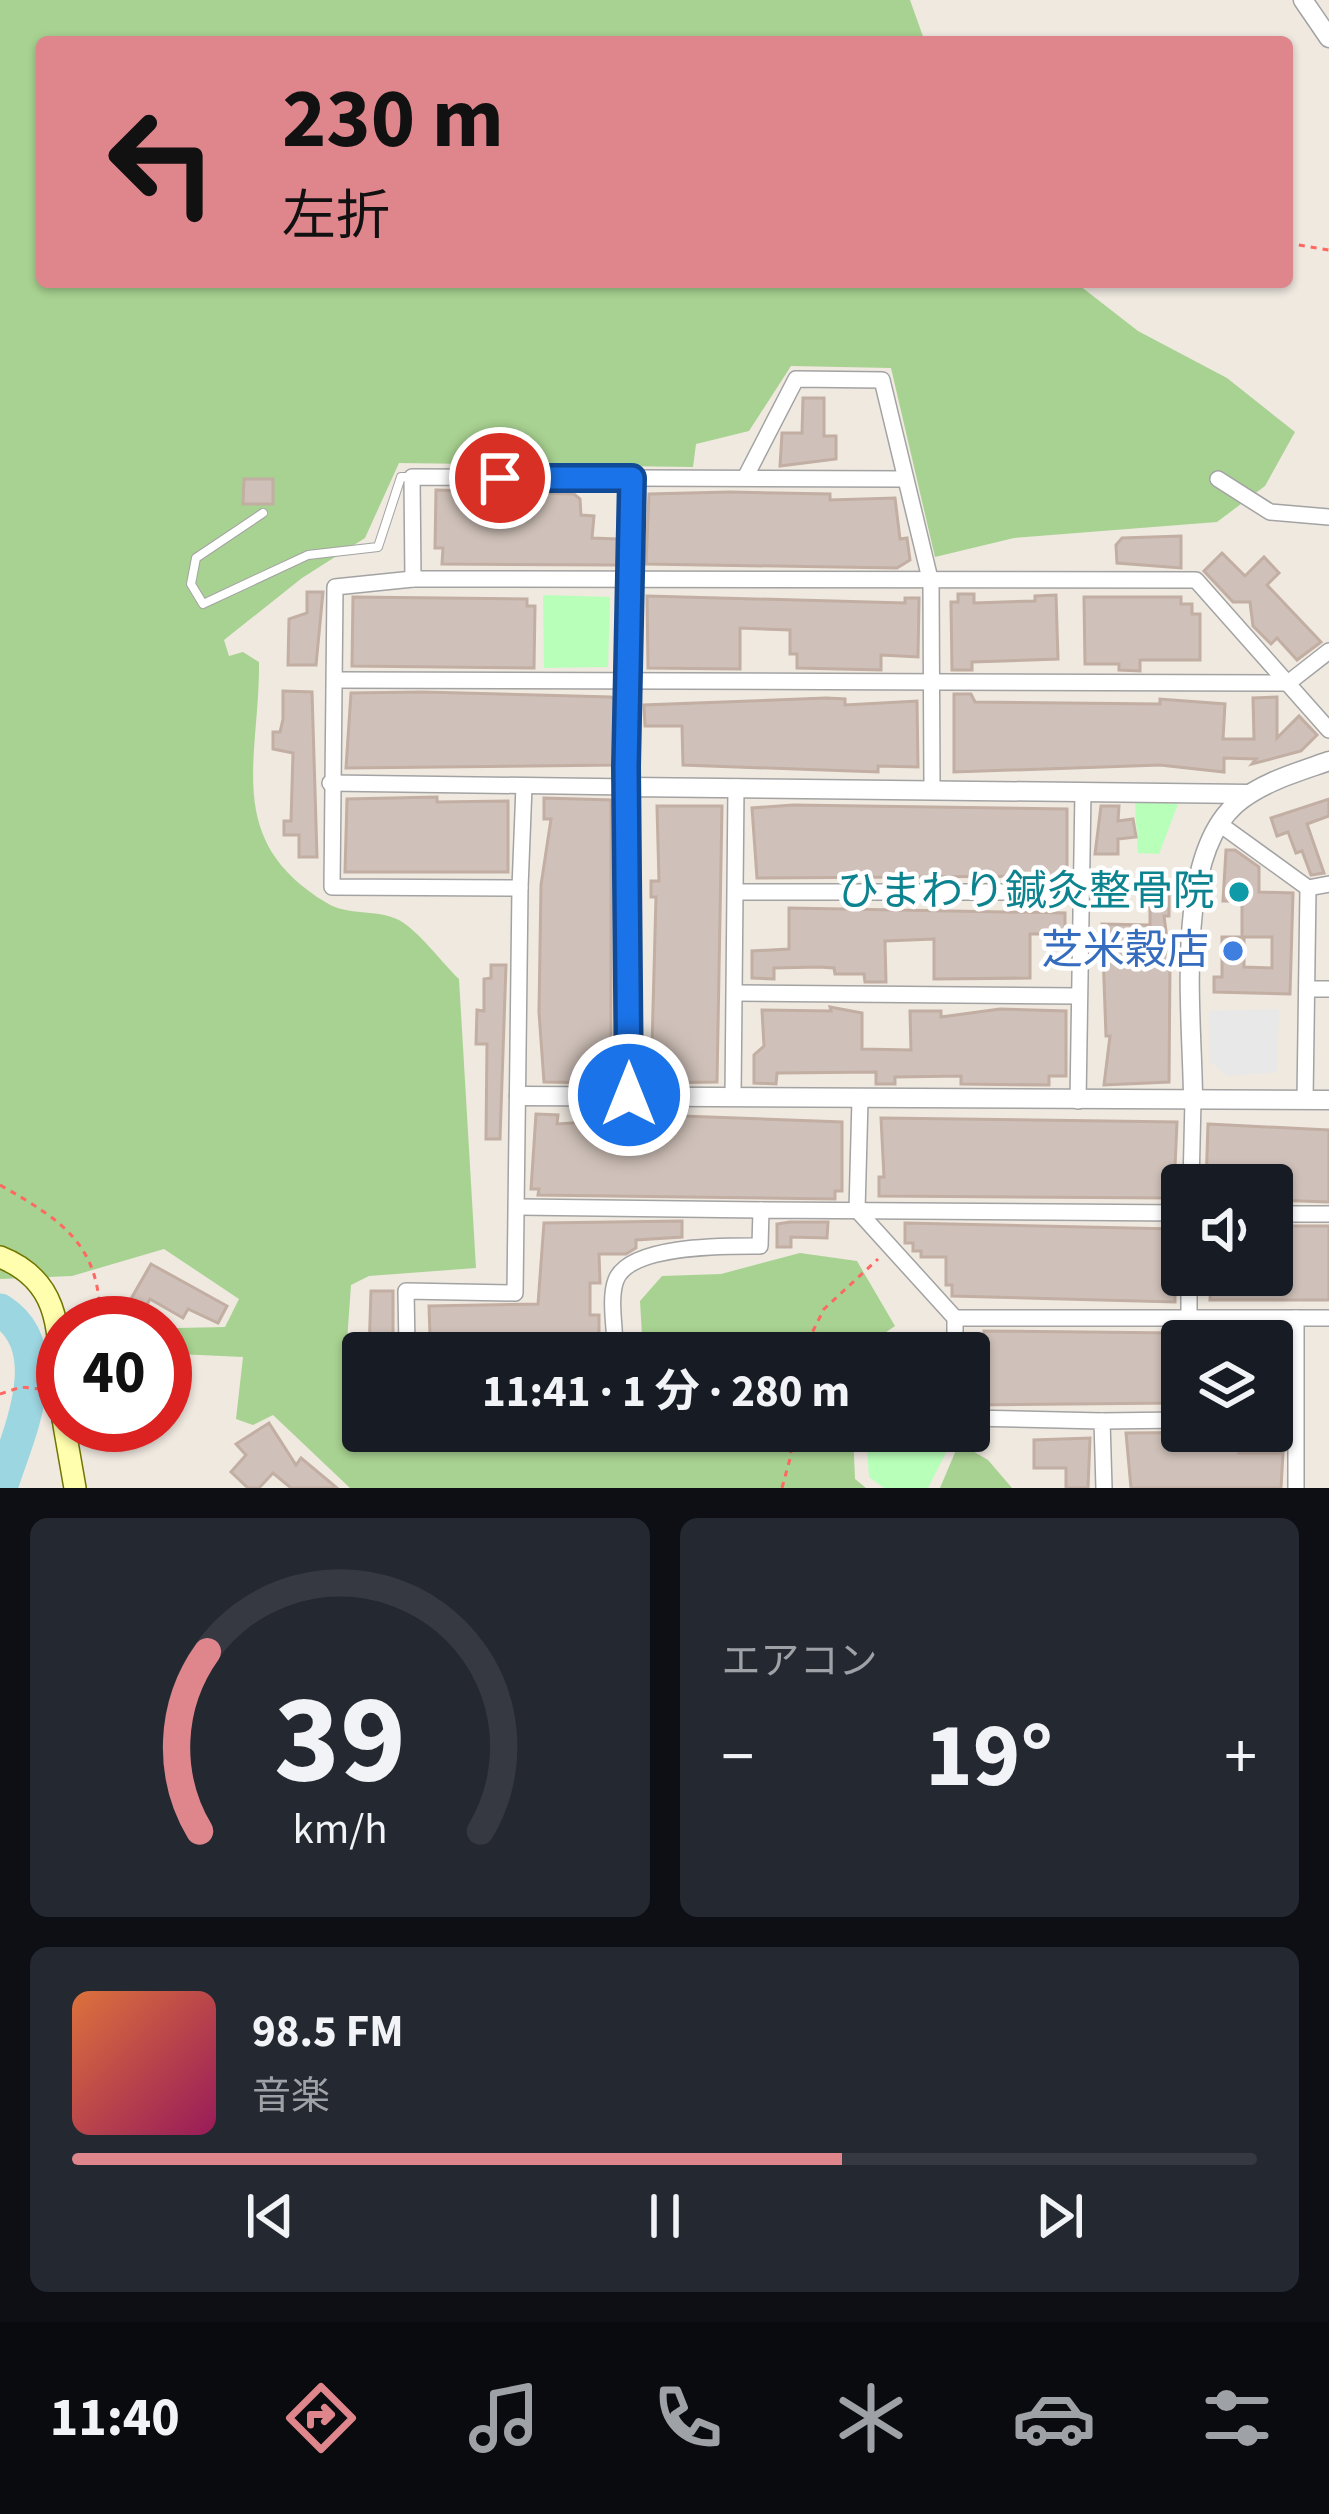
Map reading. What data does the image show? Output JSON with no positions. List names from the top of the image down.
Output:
{
  "places": ["ひまわり鍼灸整骨院", "芝米穀店"],
  "page": {
    "turn": ["230 m", "左折"],
    "limit": "40",
    "trip": "11:41 · 1 分 · 280 m",
    "tile": "エアコン",
    "heat": ["−", "19°", "+"],
    "song": ["98.5 FM", "音楽"],
    "tabs": "11:40",
    "gauge": ["39", "km/h"]
  }
}
